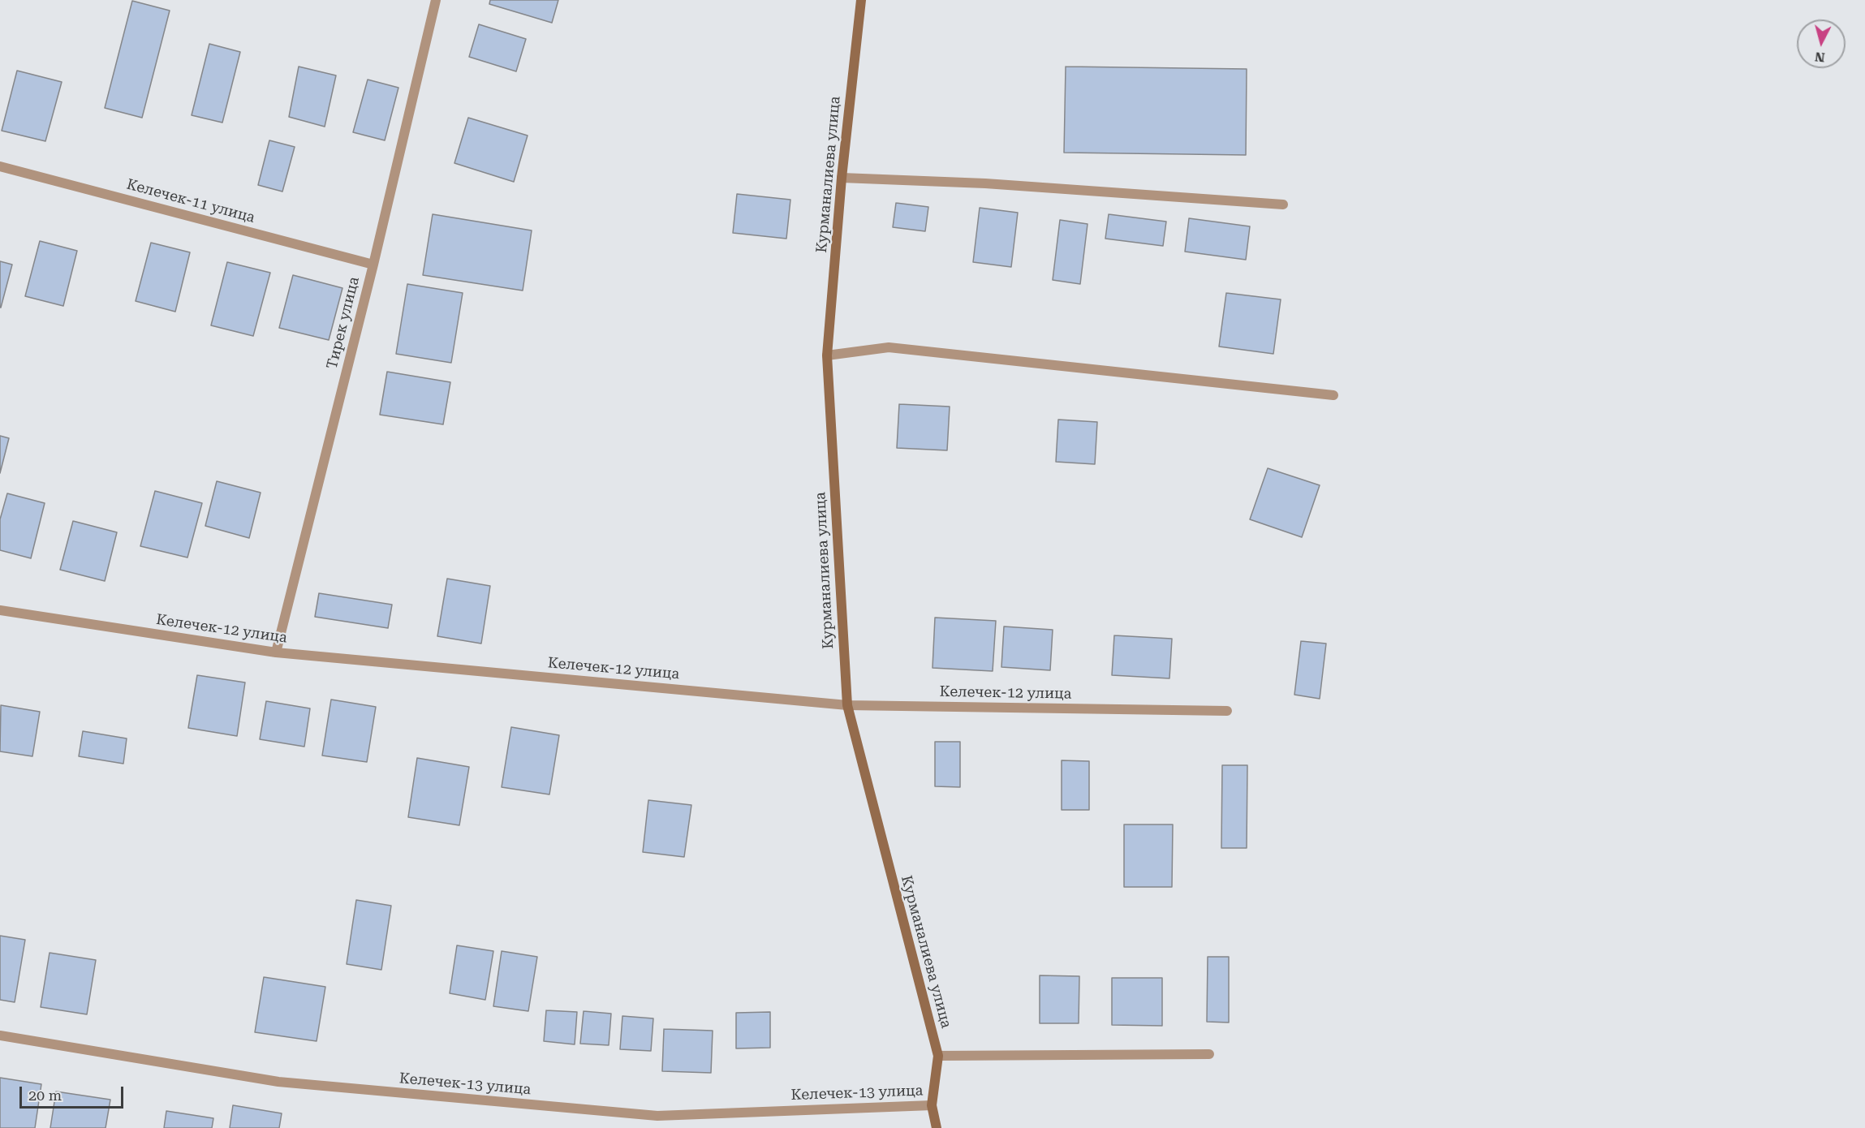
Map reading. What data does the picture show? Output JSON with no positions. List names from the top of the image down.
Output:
{
  "streets": {
    "street": [
      "Курманалиева улица",
      "Келечек-11 улица",
      "Тирек улица",
      "Келечек-12 улица",
      "Келечек-13 улица"
    ]
  },
  "crossings": [
    ["Курманалиева улица", "Келечек-12 улица"],
    ["Курманалиева улица", "Келечек-13 улица"],
    ["Келечек-11 улица", "Тирек улица"],
    ["Тирек улица", "Келечек-12 улица"]
  ],
  "scale_bar": "20 m",
  "north": "bottom"
}
